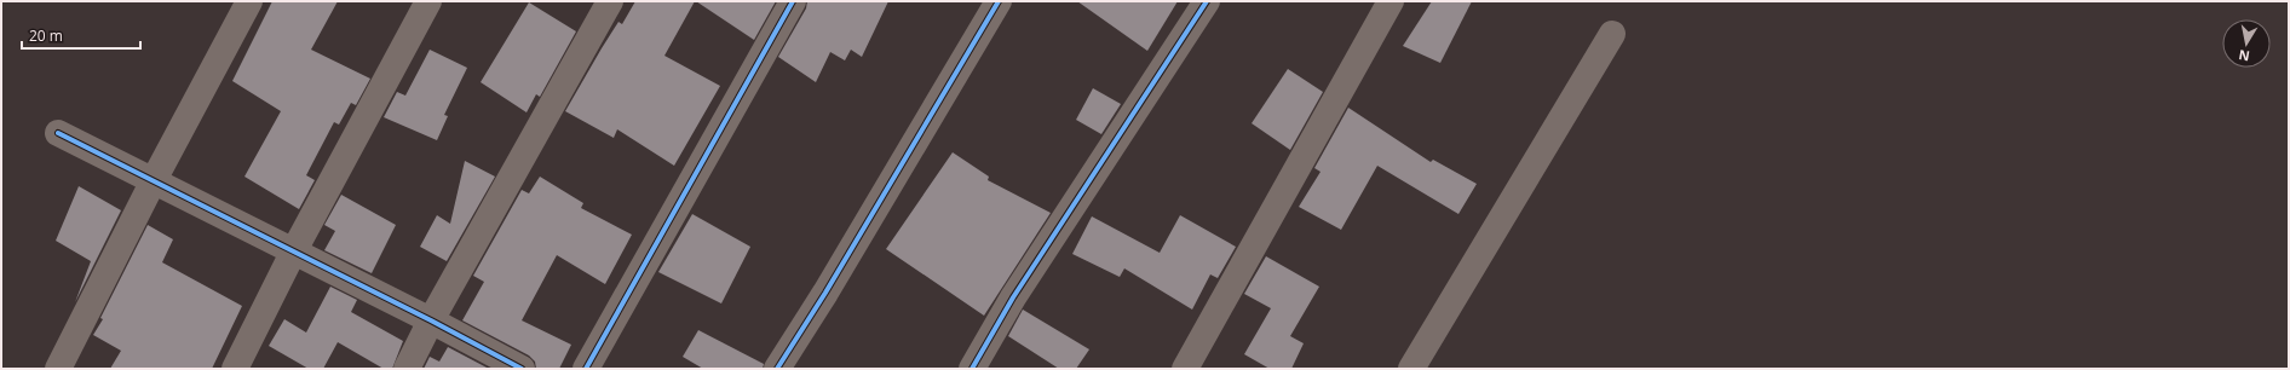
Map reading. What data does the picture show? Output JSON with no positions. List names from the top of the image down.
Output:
{
  "scale_bar": "20 m",
  "north": "bottom"
}
